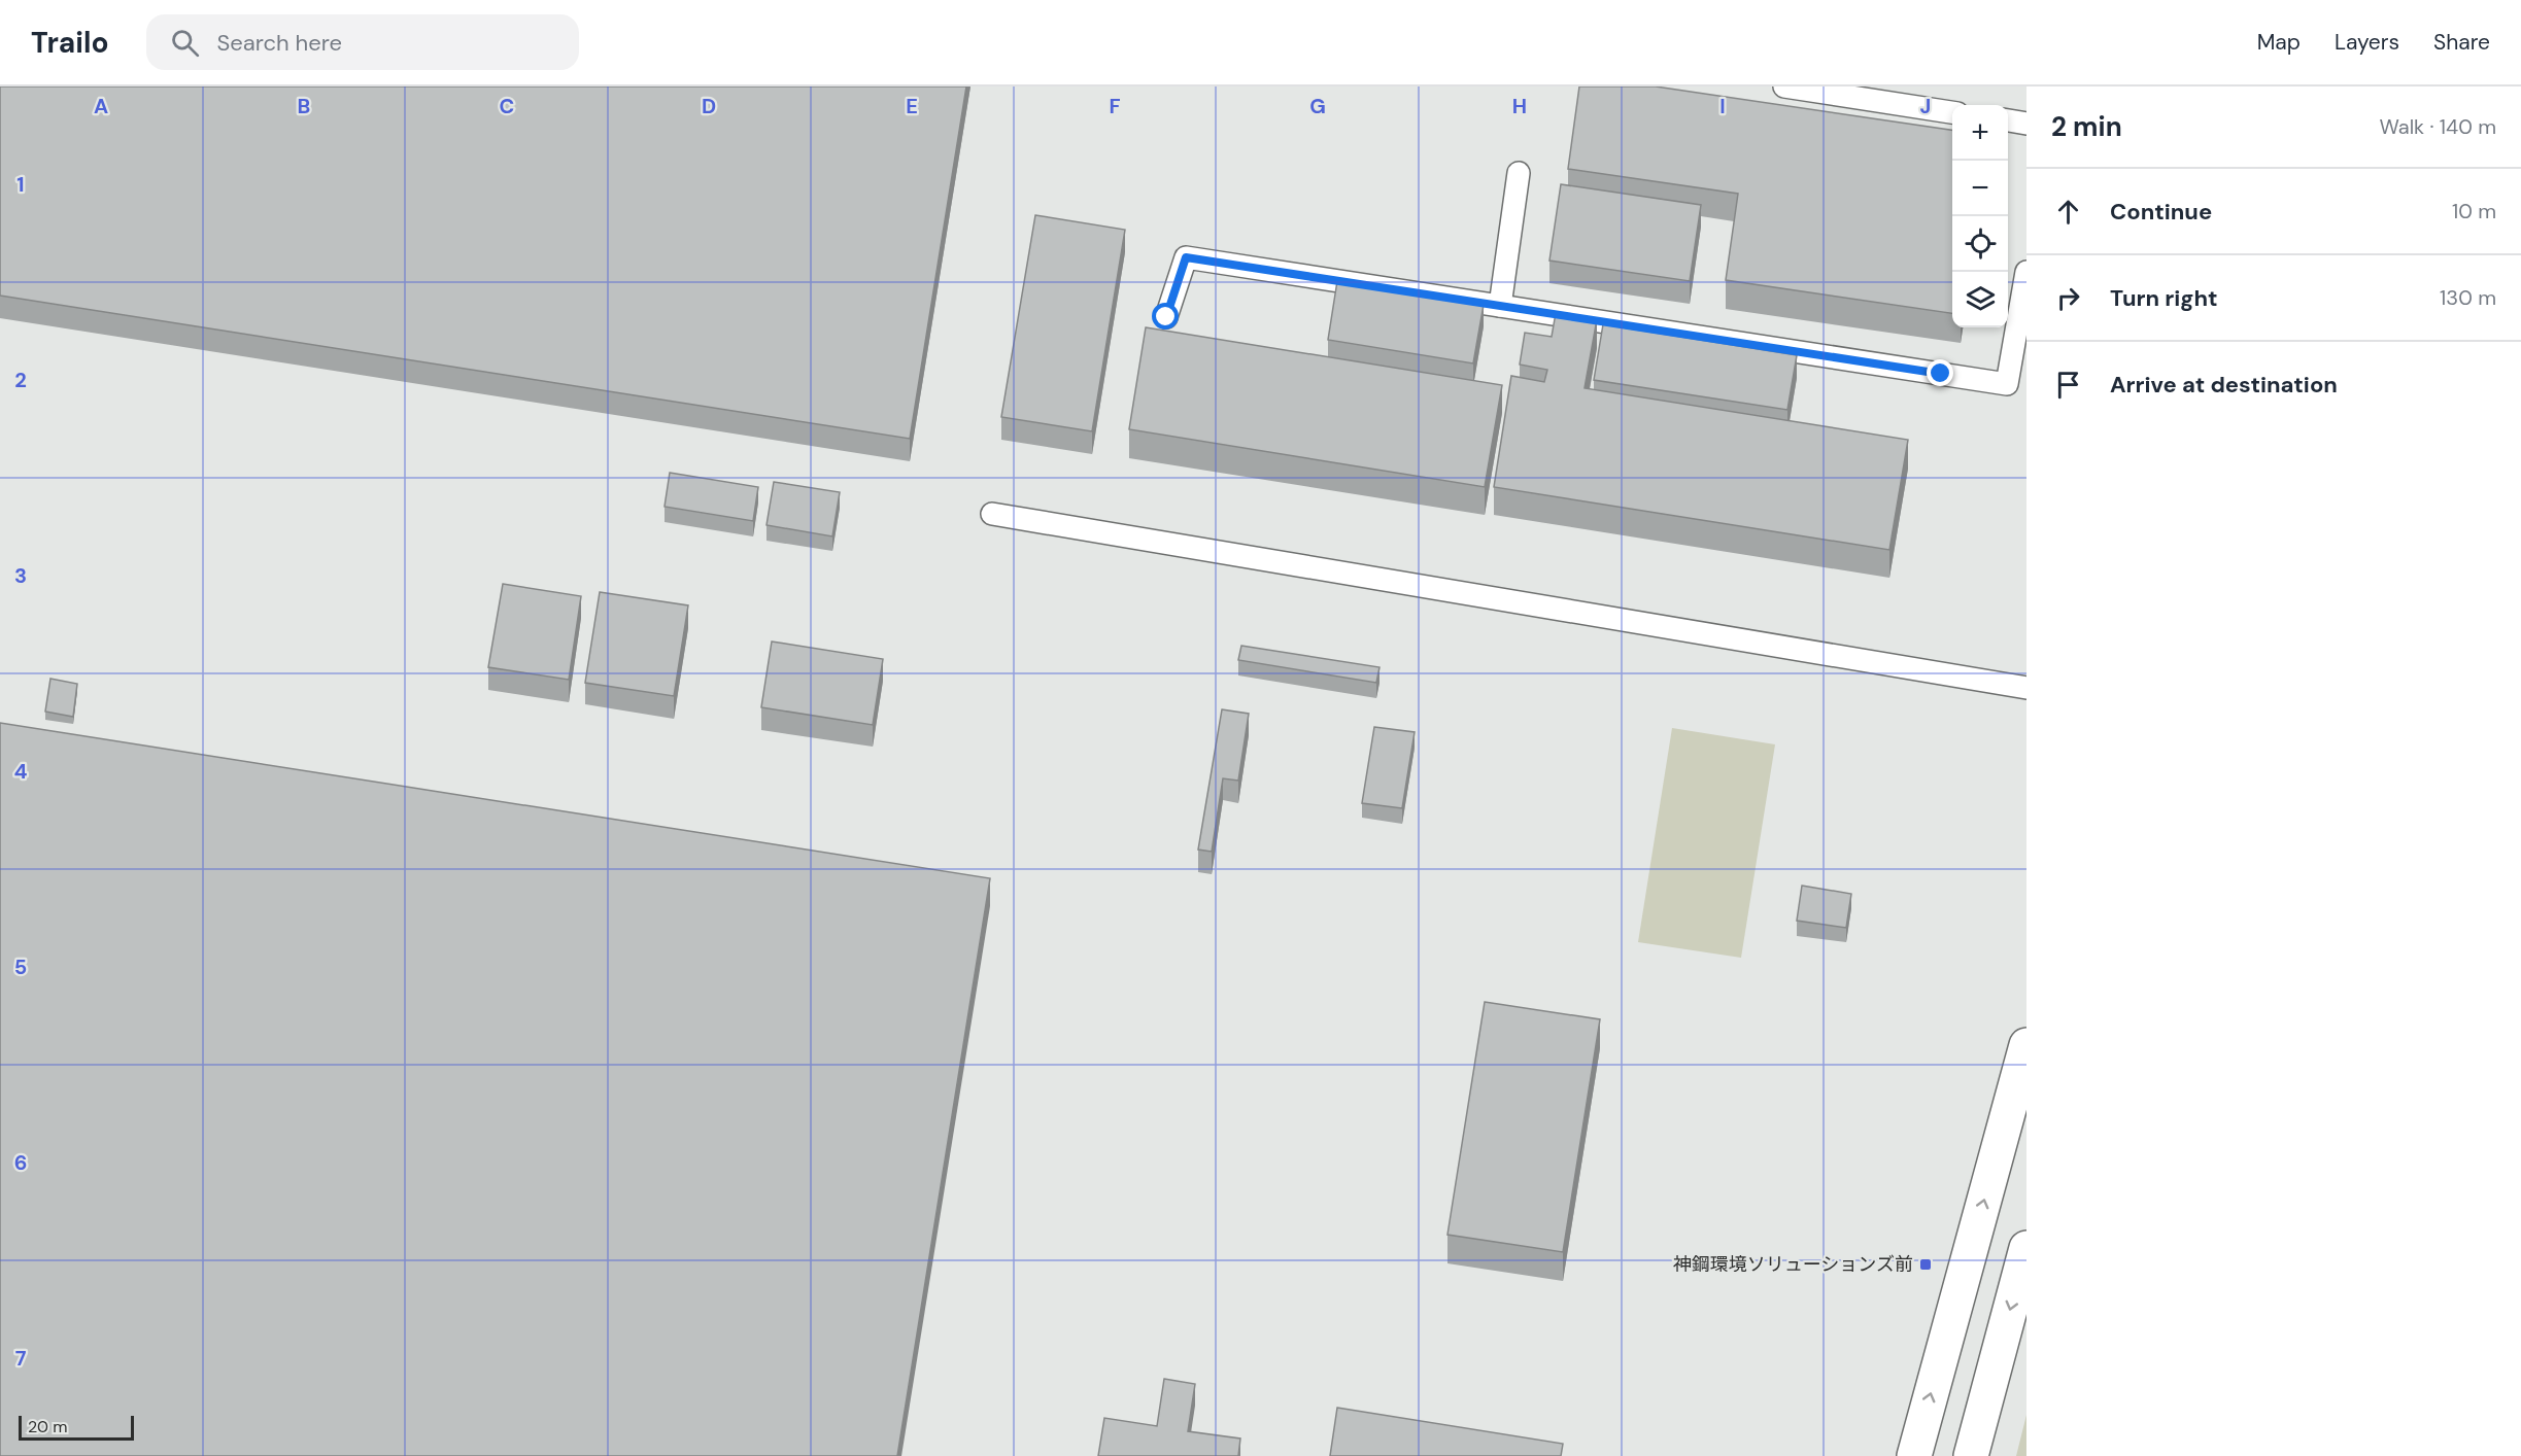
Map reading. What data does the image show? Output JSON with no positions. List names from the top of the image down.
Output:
{
  "places": {
    "transit": ["神鋼環境ソリューションズ前"]
  },
  "scale_bar": "20 m",
  "page": {
    "header": "Trailo",
    "search": "Search here",
    "nav": ["Map", "Layers", "Share"],
    "heading": ["2 min", "Walk · 140 m"],
    "map_buttons": ["+", "−"],
    "list": [
      ["Continue", "10 m"],
      ["Turn right", "130 m"],
      "Arrive at destination"
    ],
    "scale": "20 m"
  },
  "grid": {
    "columns": [
      "A",
      "B",
      "C",
      "D",
      "E",
      "F",
      "G",
      "H",
      "I",
      "J"
    ],
    "rows": [
      "1",
      "2",
      "3",
      "4",
      "5",
      "6",
      "7"
    ]
  }
}
